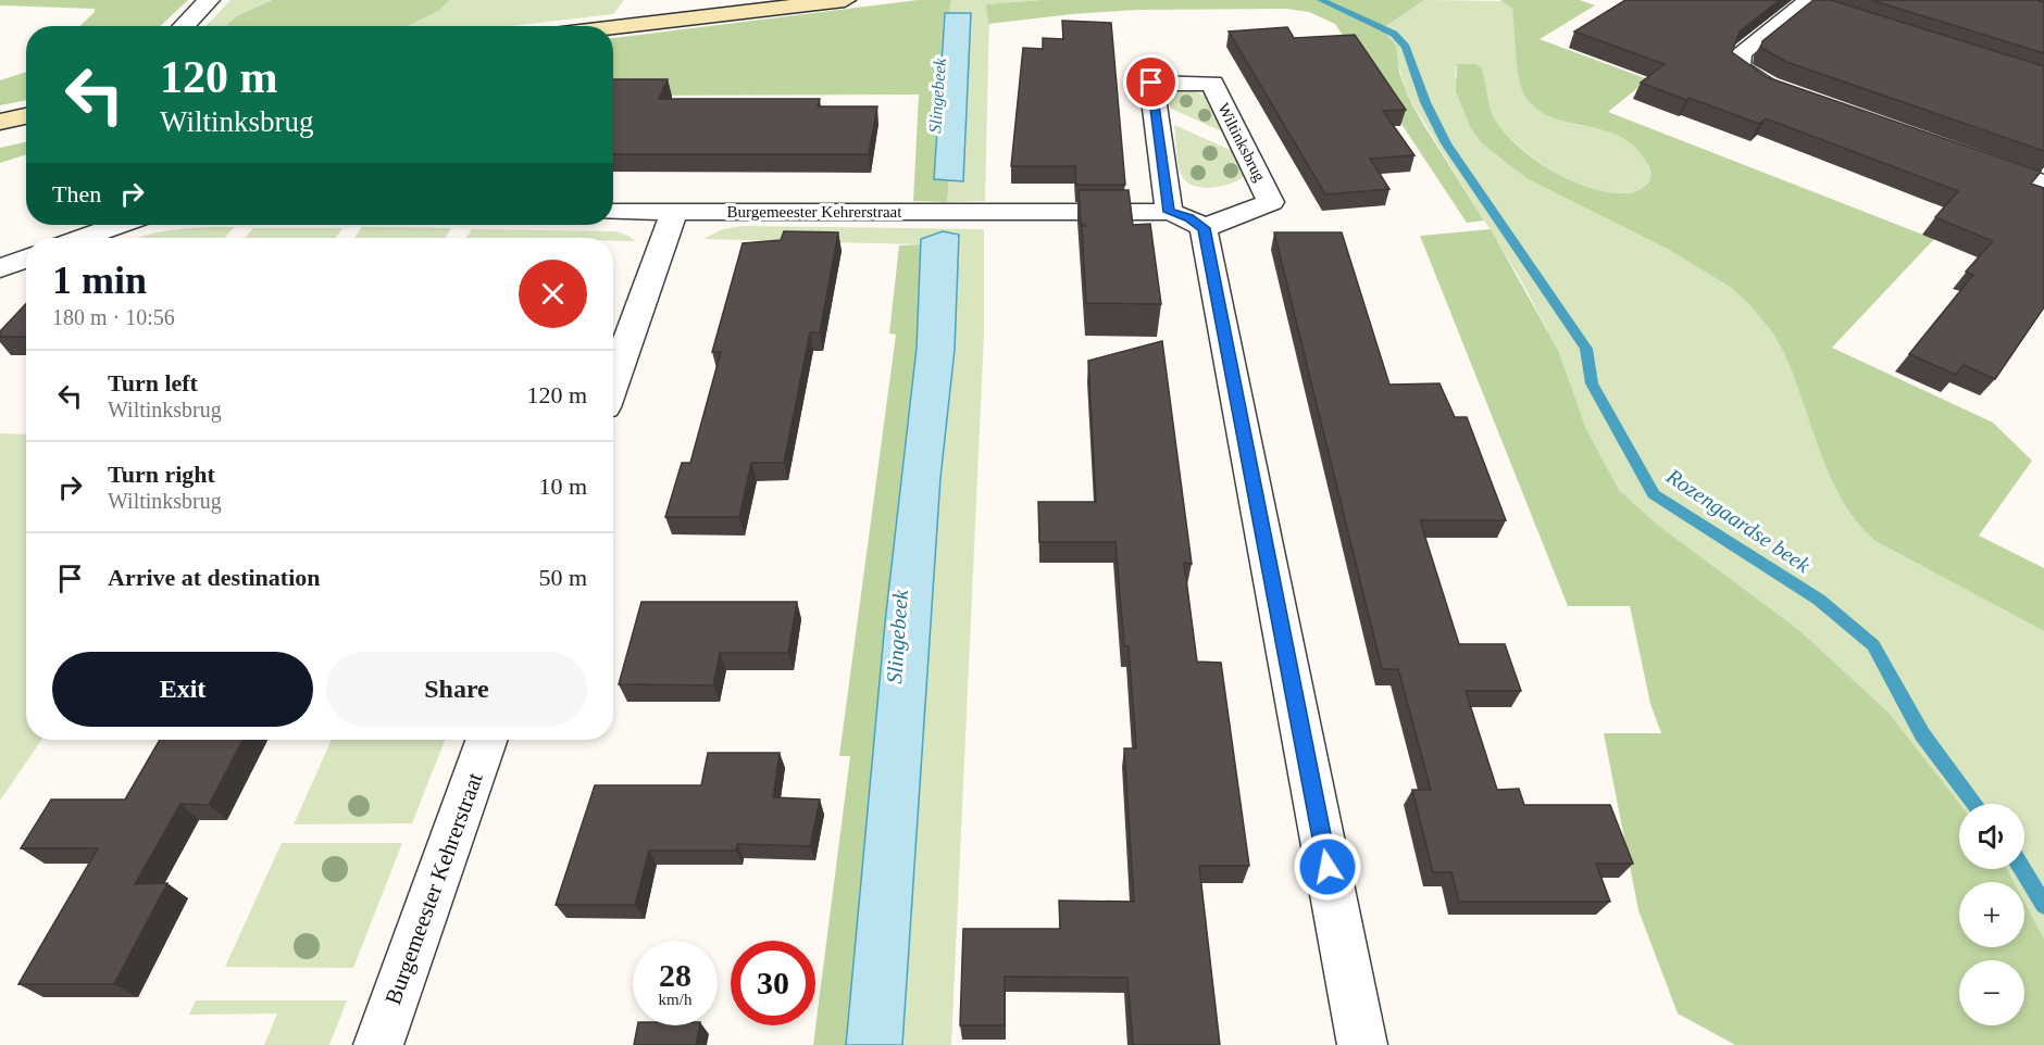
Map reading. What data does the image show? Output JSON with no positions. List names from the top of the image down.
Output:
{
  "streets": {
    "street": ["Wiltinksbrug", "Burgemeester Kehrerstraat"]
  },
  "crossings": [
    ["Wiltinksbrug", "Burgemeester Kehrerstraat"]
  ],
  "water": ["Slingebeek", "Rozengaardse beek"],
  "page": {
    "turn": ["120 m", "Wiltinksbrug"],
    "then": "Then",
    "heading": ["1 min", "180 m · 10:56"],
    "list": [
      {
        "name": "Turn left",
        "note": "Wiltinksbrug",
        "value": "120 m"
      },
      {
        "name": "Turn right",
        "note": "Wiltinksbrug",
        "value": "10 m"
      },
      {
        "name": "Arrive at destination",
        "value": "50 m"
      }
    ],
    "buttons": ["Exit", "Share"],
    "map_buttons": ["+", "−"],
    "speed": "28 km/h",
    "limit": "30"
  }
}
